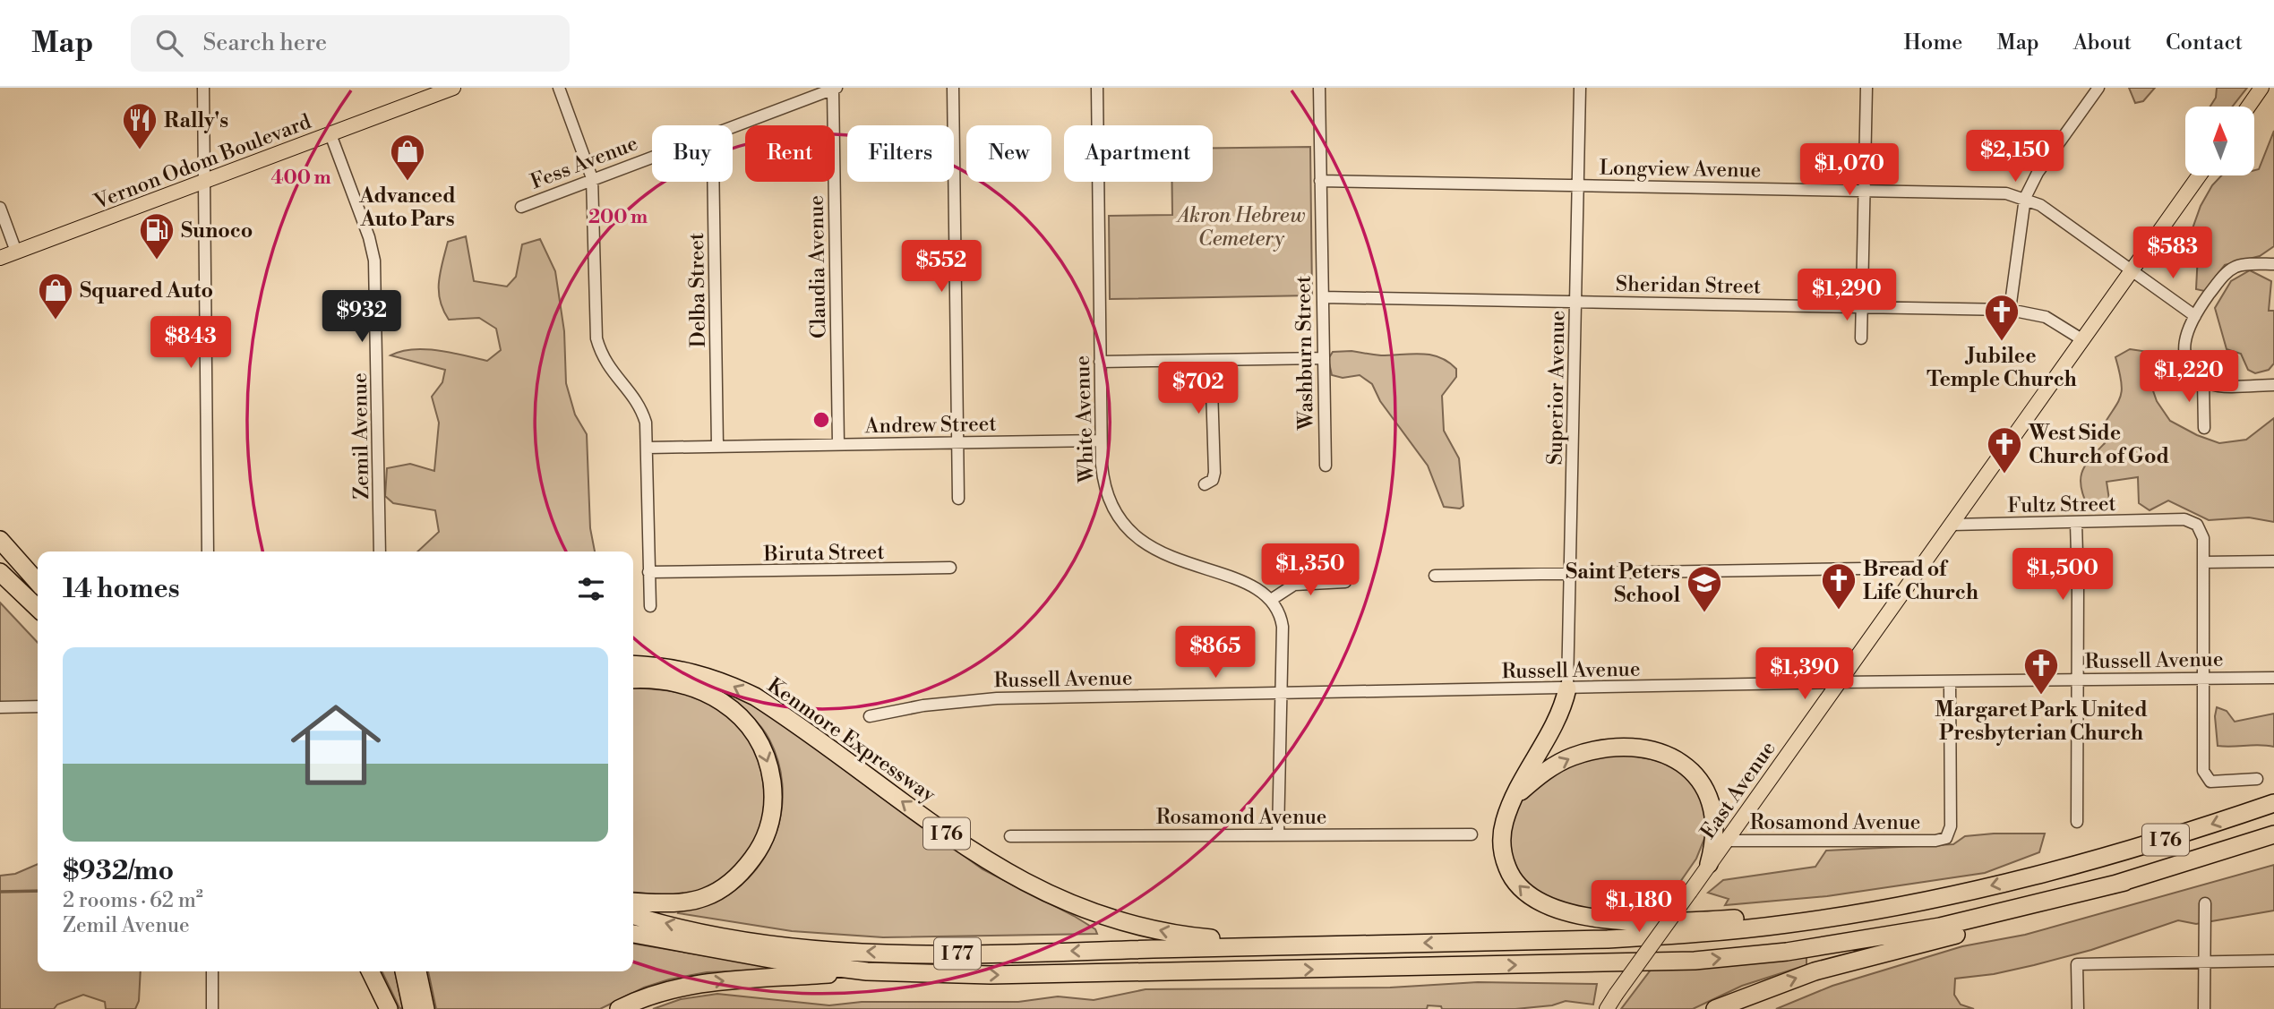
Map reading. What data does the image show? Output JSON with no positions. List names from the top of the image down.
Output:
{
  "streets": {
    "highway": ["Kenmore Expressway", "I 76", "I 77"],
    "main road": ["Vernon Odom Boulevard", "East Avenue"],
    "street": [
      "Fess Avenue",
      "Longview Avenue",
      "Claudia Avenue",
      "Sheridan Street",
      "Delba Street",
      "Washburn Street",
      "Superior Avenue",
      "White Avenue",
      "Andrew Street",
      "Zemil Avenue",
      "Fultz Street",
      "Biruta Street",
      "Russell Avenue",
      "Rosamond Avenue"
    ]
  },
  "crossings": [
    ["Vernon Odom Boulevard", "Zemil Avenue"],
    ["Fess Avenue", "Claudia Avenue"],
    ["Longview Avenue", "Washburn Street"],
    ["Longview Avenue", "Superior Avenue"],
    ["Longview Avenue", "East Avenue"],
    ["Claudia Avenue", "Andrew Street"],
    ["Sheridan Street", "Washburn Street"],
    ["Sheridan Street", "Superior Avenue"],
    ["Sheridan Street", "East Avenue"],
    ["Delba Street", "Andrew Street"],
    ["Superior Avenue", "Russell Avenue"],
    ["White Avenue", "Andrew Street"],
    ["Fultz Street", "East Avenue"],
    ["Russell Avenue", "East Avenue"],
    ["Russell Avenue", "Rosamond Avenue"],
    ["Kenmore Expressway", "I 76"],
    ["Kenmore Expressway", "I 77"],
    ["East Avenue", "Rosamond Avenue"],
    ["I 76", "I 77"]
  ],
  "parks": ["Akron Hebrew Cemetery"],
  "places": {
    "restaurant": ["Rally's"],
    "shop": ["Advanced Auto Pars", "Squared Auto"],
    "fuel station": ["Sunoco"],
    "church": [
      "Jubilee Temple Church",
      "West Side Church of God",
      "Bread of Life Church",
      "Margaret Park United Presbyterian Church"
    ],
    "school or university": ["Saint Peters School"]
  },
  "north": "top",
  "page": {
    "header": "Map",
    "search": "Search here",
    "nav": [
      "Home",
      "Map",
      "About",
      "Contact"
    ],
    "chip": [
      "Buy",
      "Rent",
      "Filters",
      "New",
      "Apartment"
    ],
    "price": [
      "$2,150",
      "$1,070",
      "$583",
      "$552",
      "$1,290",
      "$932",
      "$843",
      "$1,220",
      "$702",
      "$1,350",
      "$1,500",
      "$865",
      "$1,390",
      "$1,180"
    ],
    "heading": "14 homes",
    "list": [
      {
        "name": "$932/mo",
        "note": "2 rooms · 62 m² · Zemil Avenue"
      }
    ]
  },
  "rings": ["400 m", "200 m"]
}
